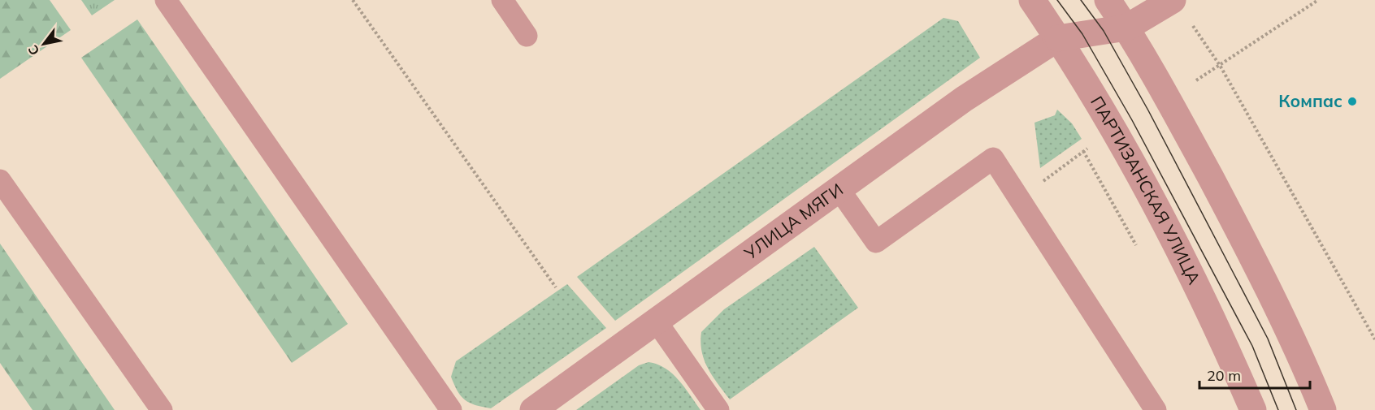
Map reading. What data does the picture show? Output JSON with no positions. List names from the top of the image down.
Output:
{
  "streets": {
    "street": ["ПАРТИЗАНСКАЯ УЛИЦА", "УЛИЦА МЯГИ"]
  },
  "crossings": [
    ["ПАРТИЗАНСКАЯ УЛИЦА", "УЛИЦА МЯГИ"]
  ],
  "places": ["Компас"],
  "scale_bar": "20 m",
  "north": "bottom left"
}
